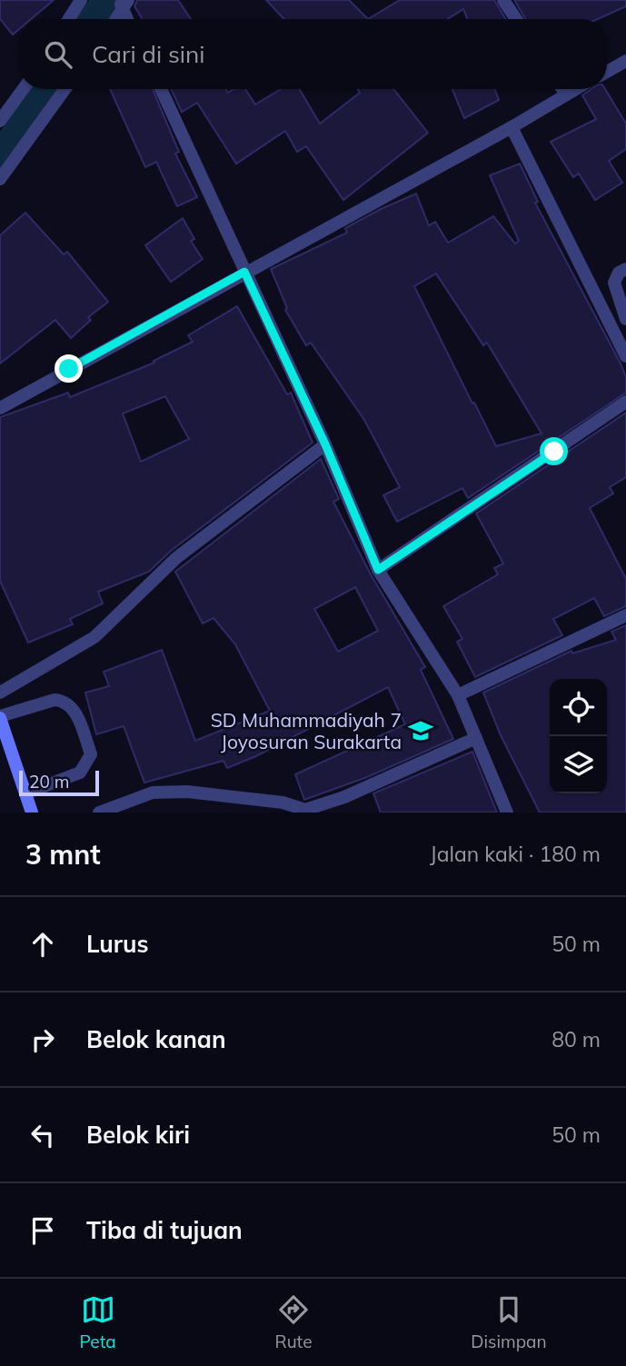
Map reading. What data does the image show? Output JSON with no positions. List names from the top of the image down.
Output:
{
  "places": {
    "school or university": ["SD Muhammadiyah 7 Joyosuran Surakarta"]
  },
  "scale_bar": "20 m",
  "page": {
    "search": "Cari di sini",
    "scale": "20 m",
    "heading": ["3 mnt", "Jalan kaki · 180 m"],
    "list": [
      ["Lurus", "50 m"],
      ["Belok kanan", "80 m"],
      ["Belok kiri", "50 m"],
      "Tiba di tujuan"
    ],
    "nav": ["Peta", "Rute", "Disimpan"]
  }
}
